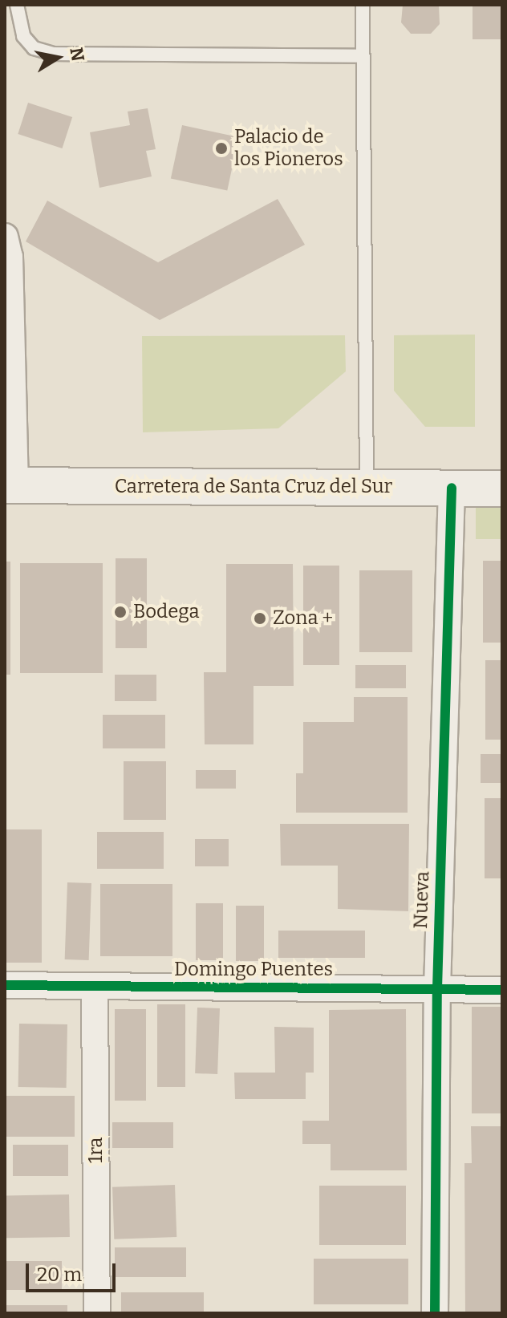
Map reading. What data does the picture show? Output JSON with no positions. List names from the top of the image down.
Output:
{
  "streets": {
    "main road": ["Carretera de Santa Cruz del Sur"],
    "street": ["Nueva", "Domingo Puentes", "1ra"]
  },
  "crossings": [
    ["Carretera de Santa Cruz del Sur", "Nueva"],
    ["Nueva", "Domingo Puentes"],
    ["Domingo Puentes", "1ra"]
  ],
  "places": ["Palacio de los Pioneros", "Bodega", "Zona +"],
  "scale_bar": "20 m",
  "north": "right"
}
